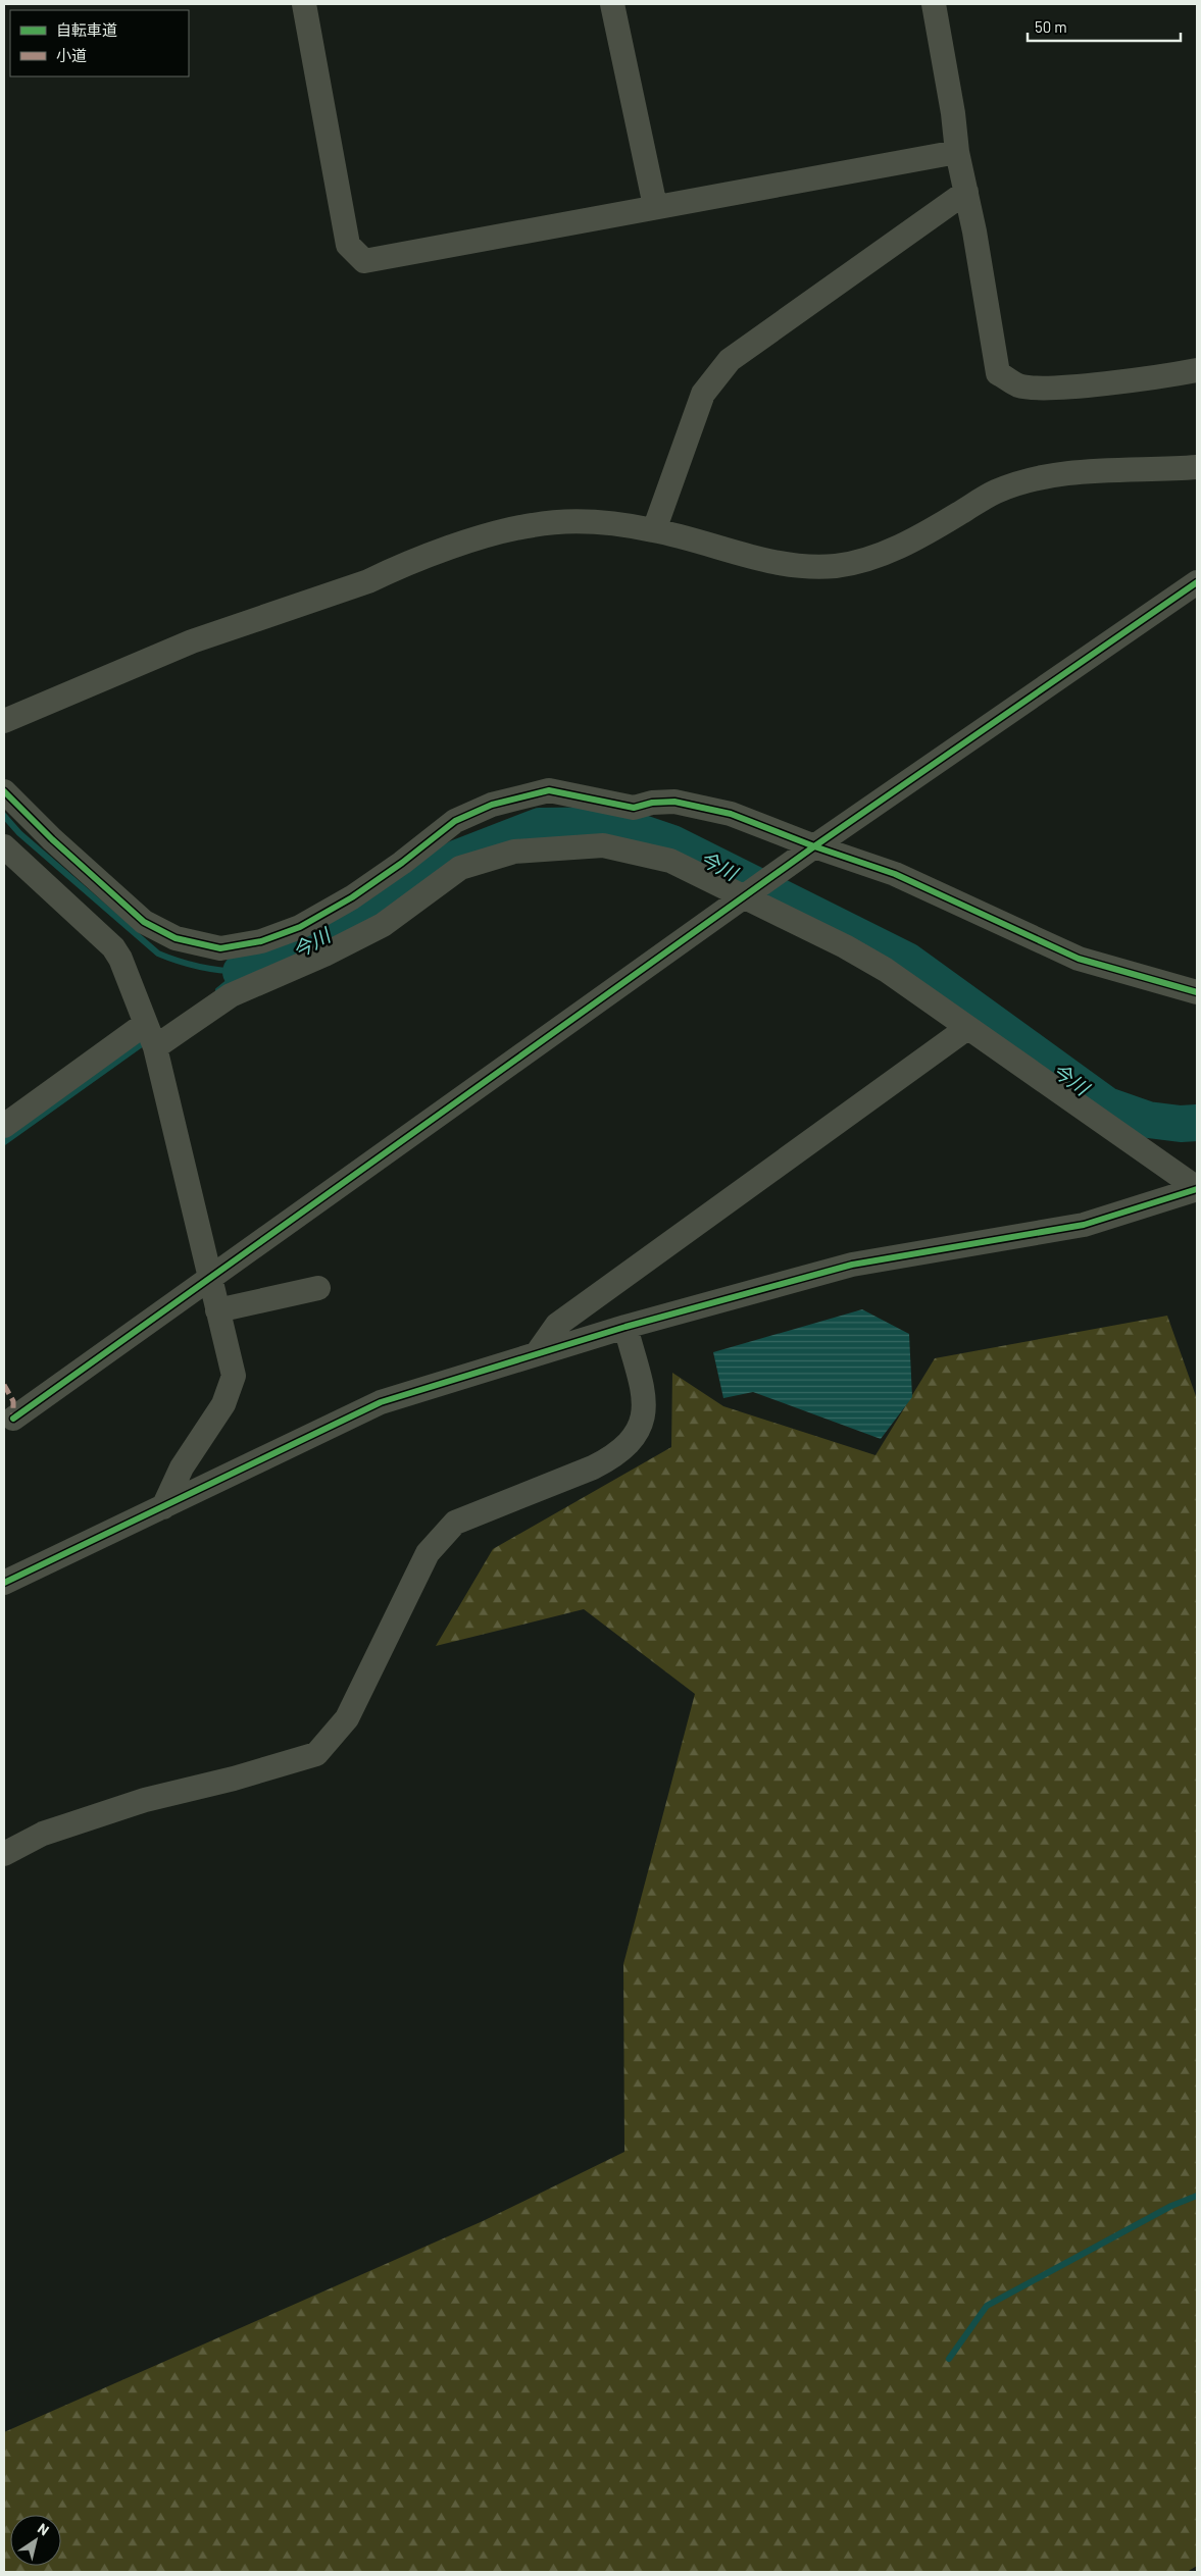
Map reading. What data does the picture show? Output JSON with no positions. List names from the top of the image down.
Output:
{
  "water": ["今川"],
  "legend": ["自転車道", "小道"],
  "scale_bar": "50 m",
  "north": "top right"
}
